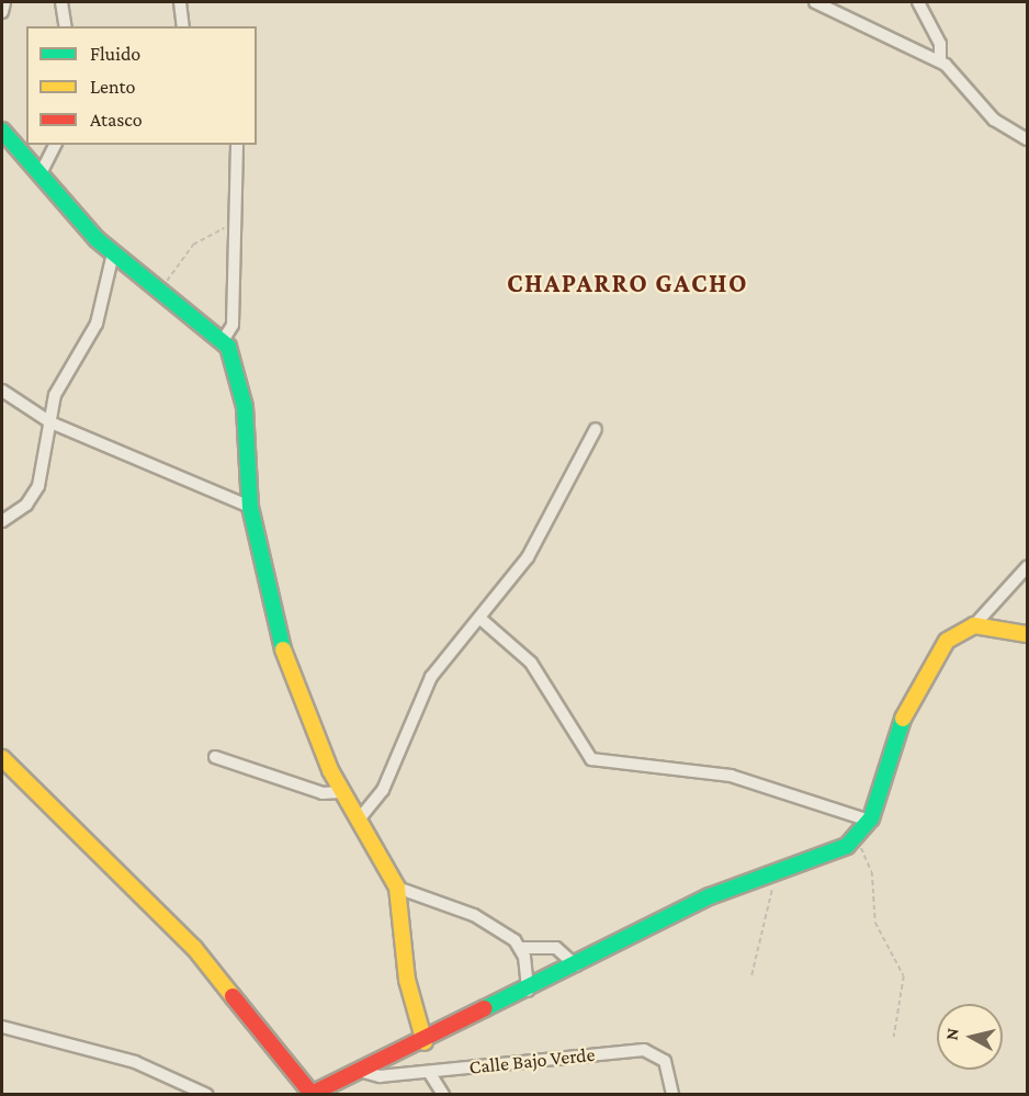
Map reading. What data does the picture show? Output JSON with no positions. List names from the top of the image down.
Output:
{
  "streets": {
    "street": ["Calle Bajo Verde"]
  },
  "districts": ["CHAPARRO GACHO"],
  "legend": ["Fluido", "Lento", "Atasco"],
  "north": "left"
}
